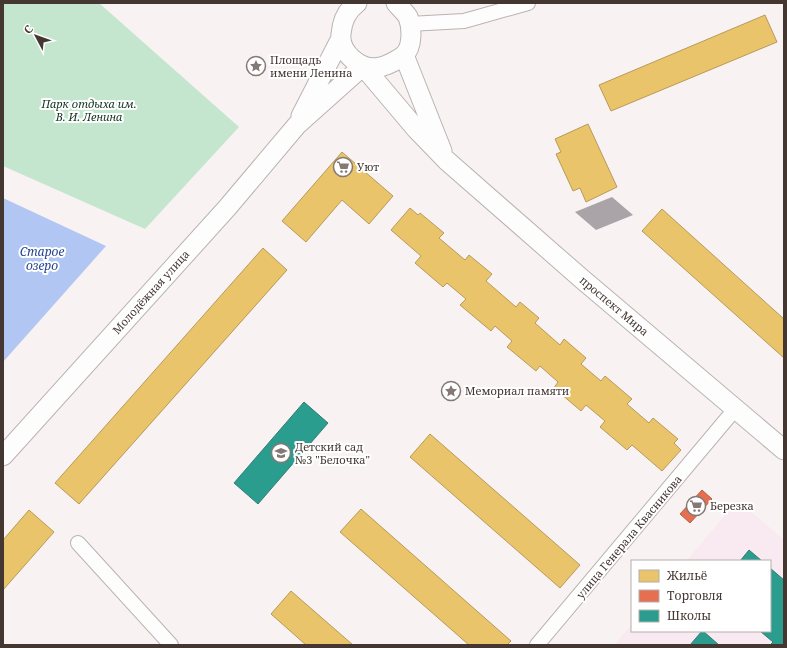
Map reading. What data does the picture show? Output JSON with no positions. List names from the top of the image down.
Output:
{
  "streets": {
    "street": ["Молодёжная улица", "проспект Мира", "улица Генерала Квасникова"]
  },
  "crossings": [
    ["Молодёжная улица", "проспект Мира"],
    ["проспект Мира", "улица Генерала Квасникова"]
  ],
  "water": ["Старое озеро"],
  "parks": ["Парк отдыха им. В. И. Ленина"],
  "places": {
    "place": ["Площадь имени Ленина", "Мемориал памяти"],
    "supermarket": ["Уют", "Березка"],
    "school or university": ["Детский сад №3 \"Белочка\""]
  },
  "legend": ["Жильё", "Торговля", "Школы"],
  "north": "top left"
}
